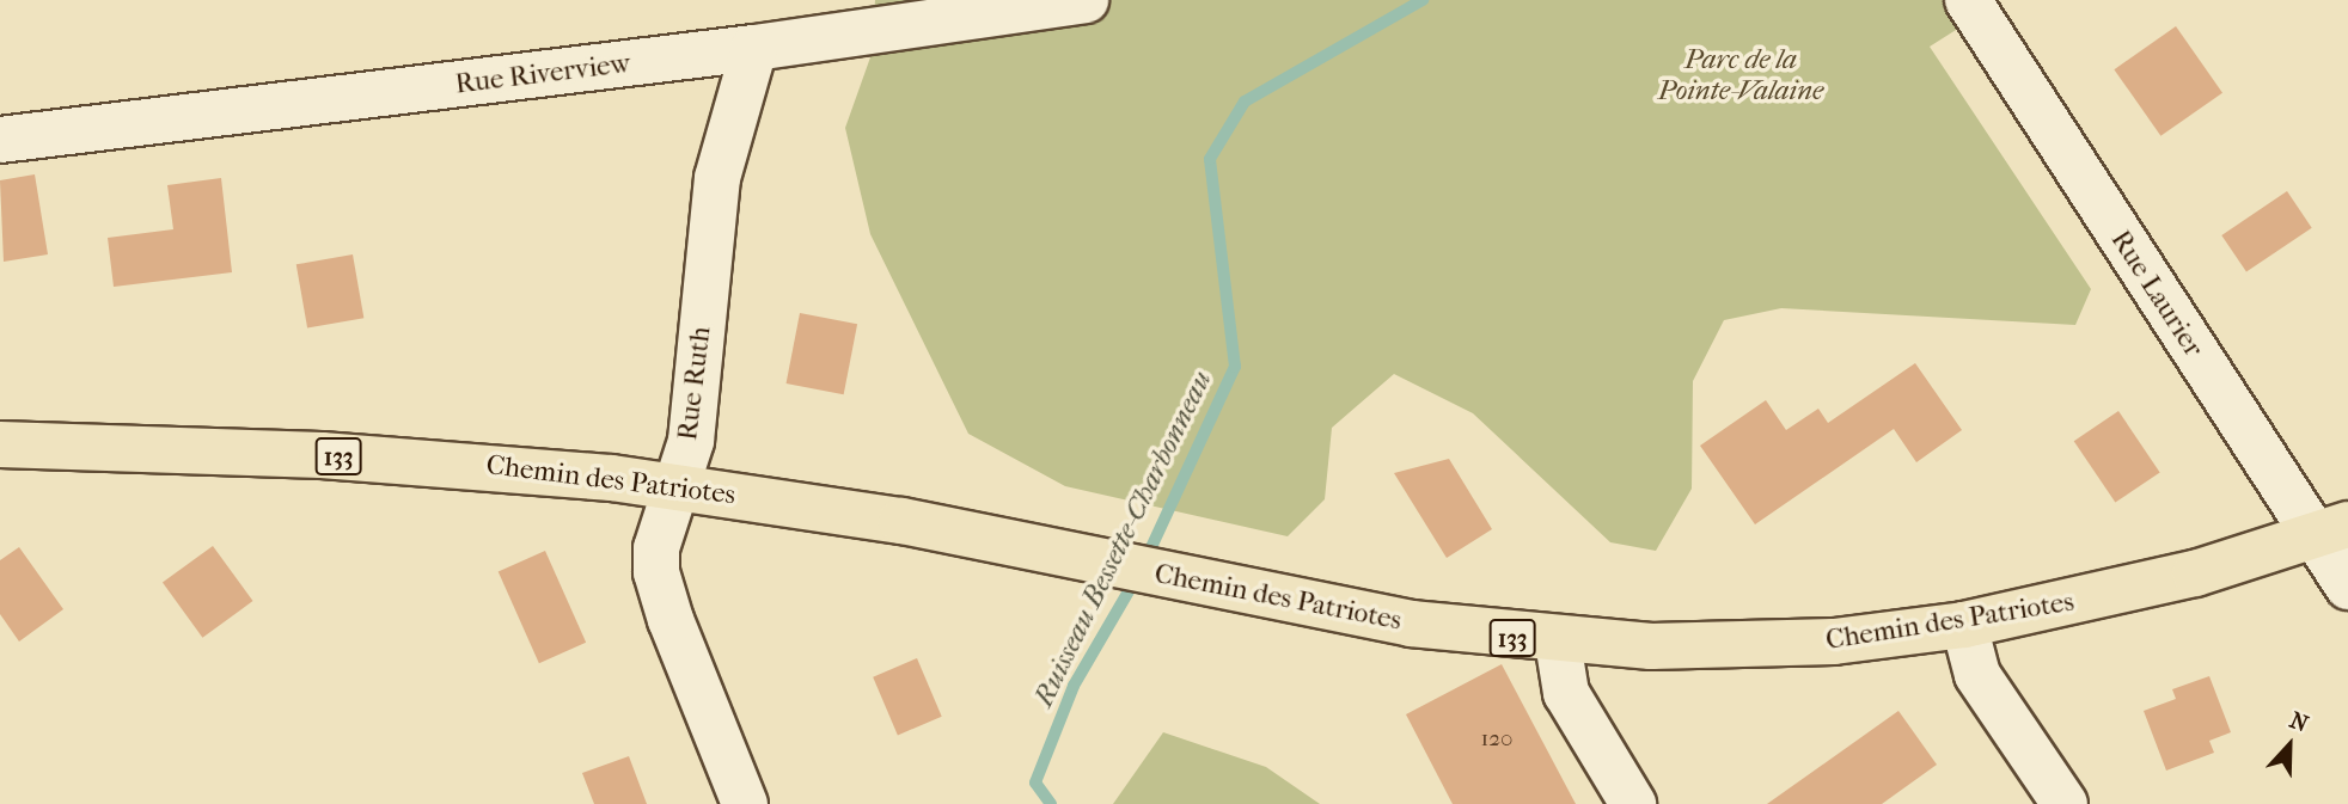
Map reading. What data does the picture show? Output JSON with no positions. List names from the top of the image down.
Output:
{
  "streets": {
    "main road": ["133", "Chemin des Patriotes"],
    "street": ["Rue Riverview", "Rue Laurier", "Rue Ruth"]
  },
  "crossings": [
    ["Rue Riverview", "Rue Ruth"],
    ["Rue Laurier", "Chemin des Patriotes"],
    ["Rue Ruth", "Chemin des Patriotes"]
  ],
  "water": ["Ruisseau Bessette-Charbonneau"],
  "parks": ["Parc de la Pointe-Valaine"],
  "house_numbers": ["120"],
  "north": "top"
}
